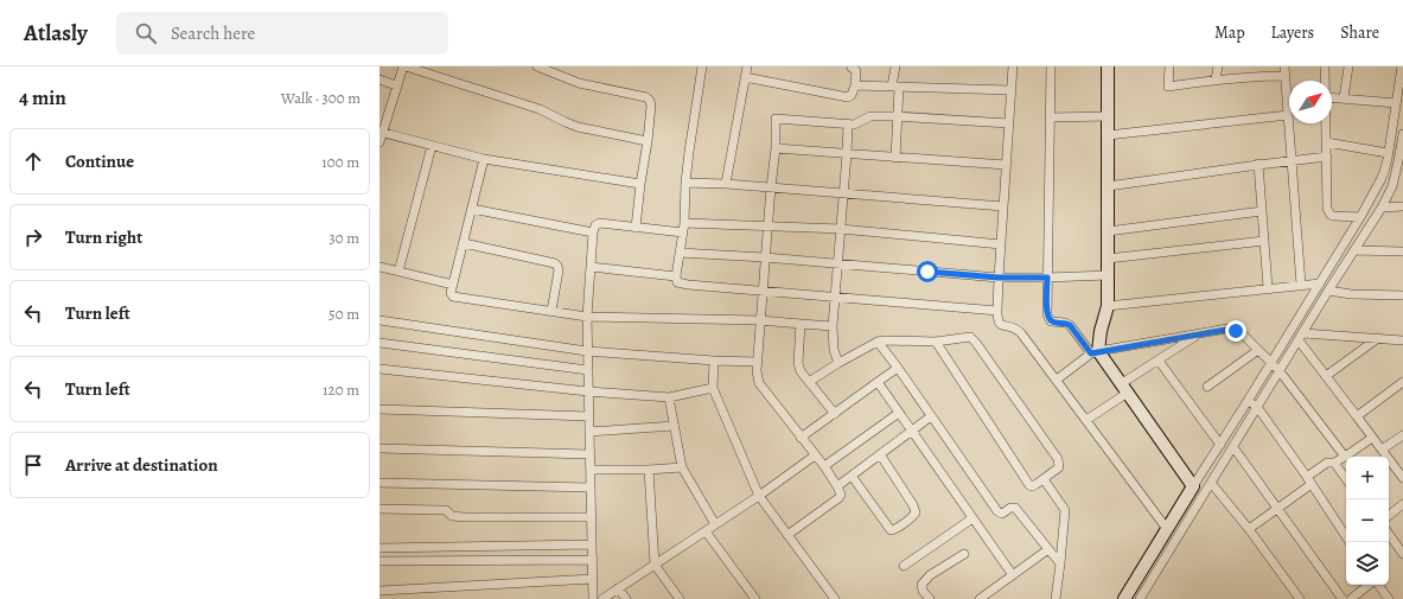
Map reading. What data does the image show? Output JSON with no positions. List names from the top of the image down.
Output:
{
  "north": "top right",
  "page": {
    "header": "Atlasly",
    "search": "Search here",
    "nav": ["Map", "Layers", "Share"],
    "heading": ["4 min", "Walk · 300 m"],
    "list": [
      ["Continue", "100 m"],
      ["Turn right", "30 m"],
      ["Turn left", "50 m"],
      ["Turn left", "120 m"],
      "Arrive at destination"
    ],
    "map_buttons": ["+", "−"]
  }
}
